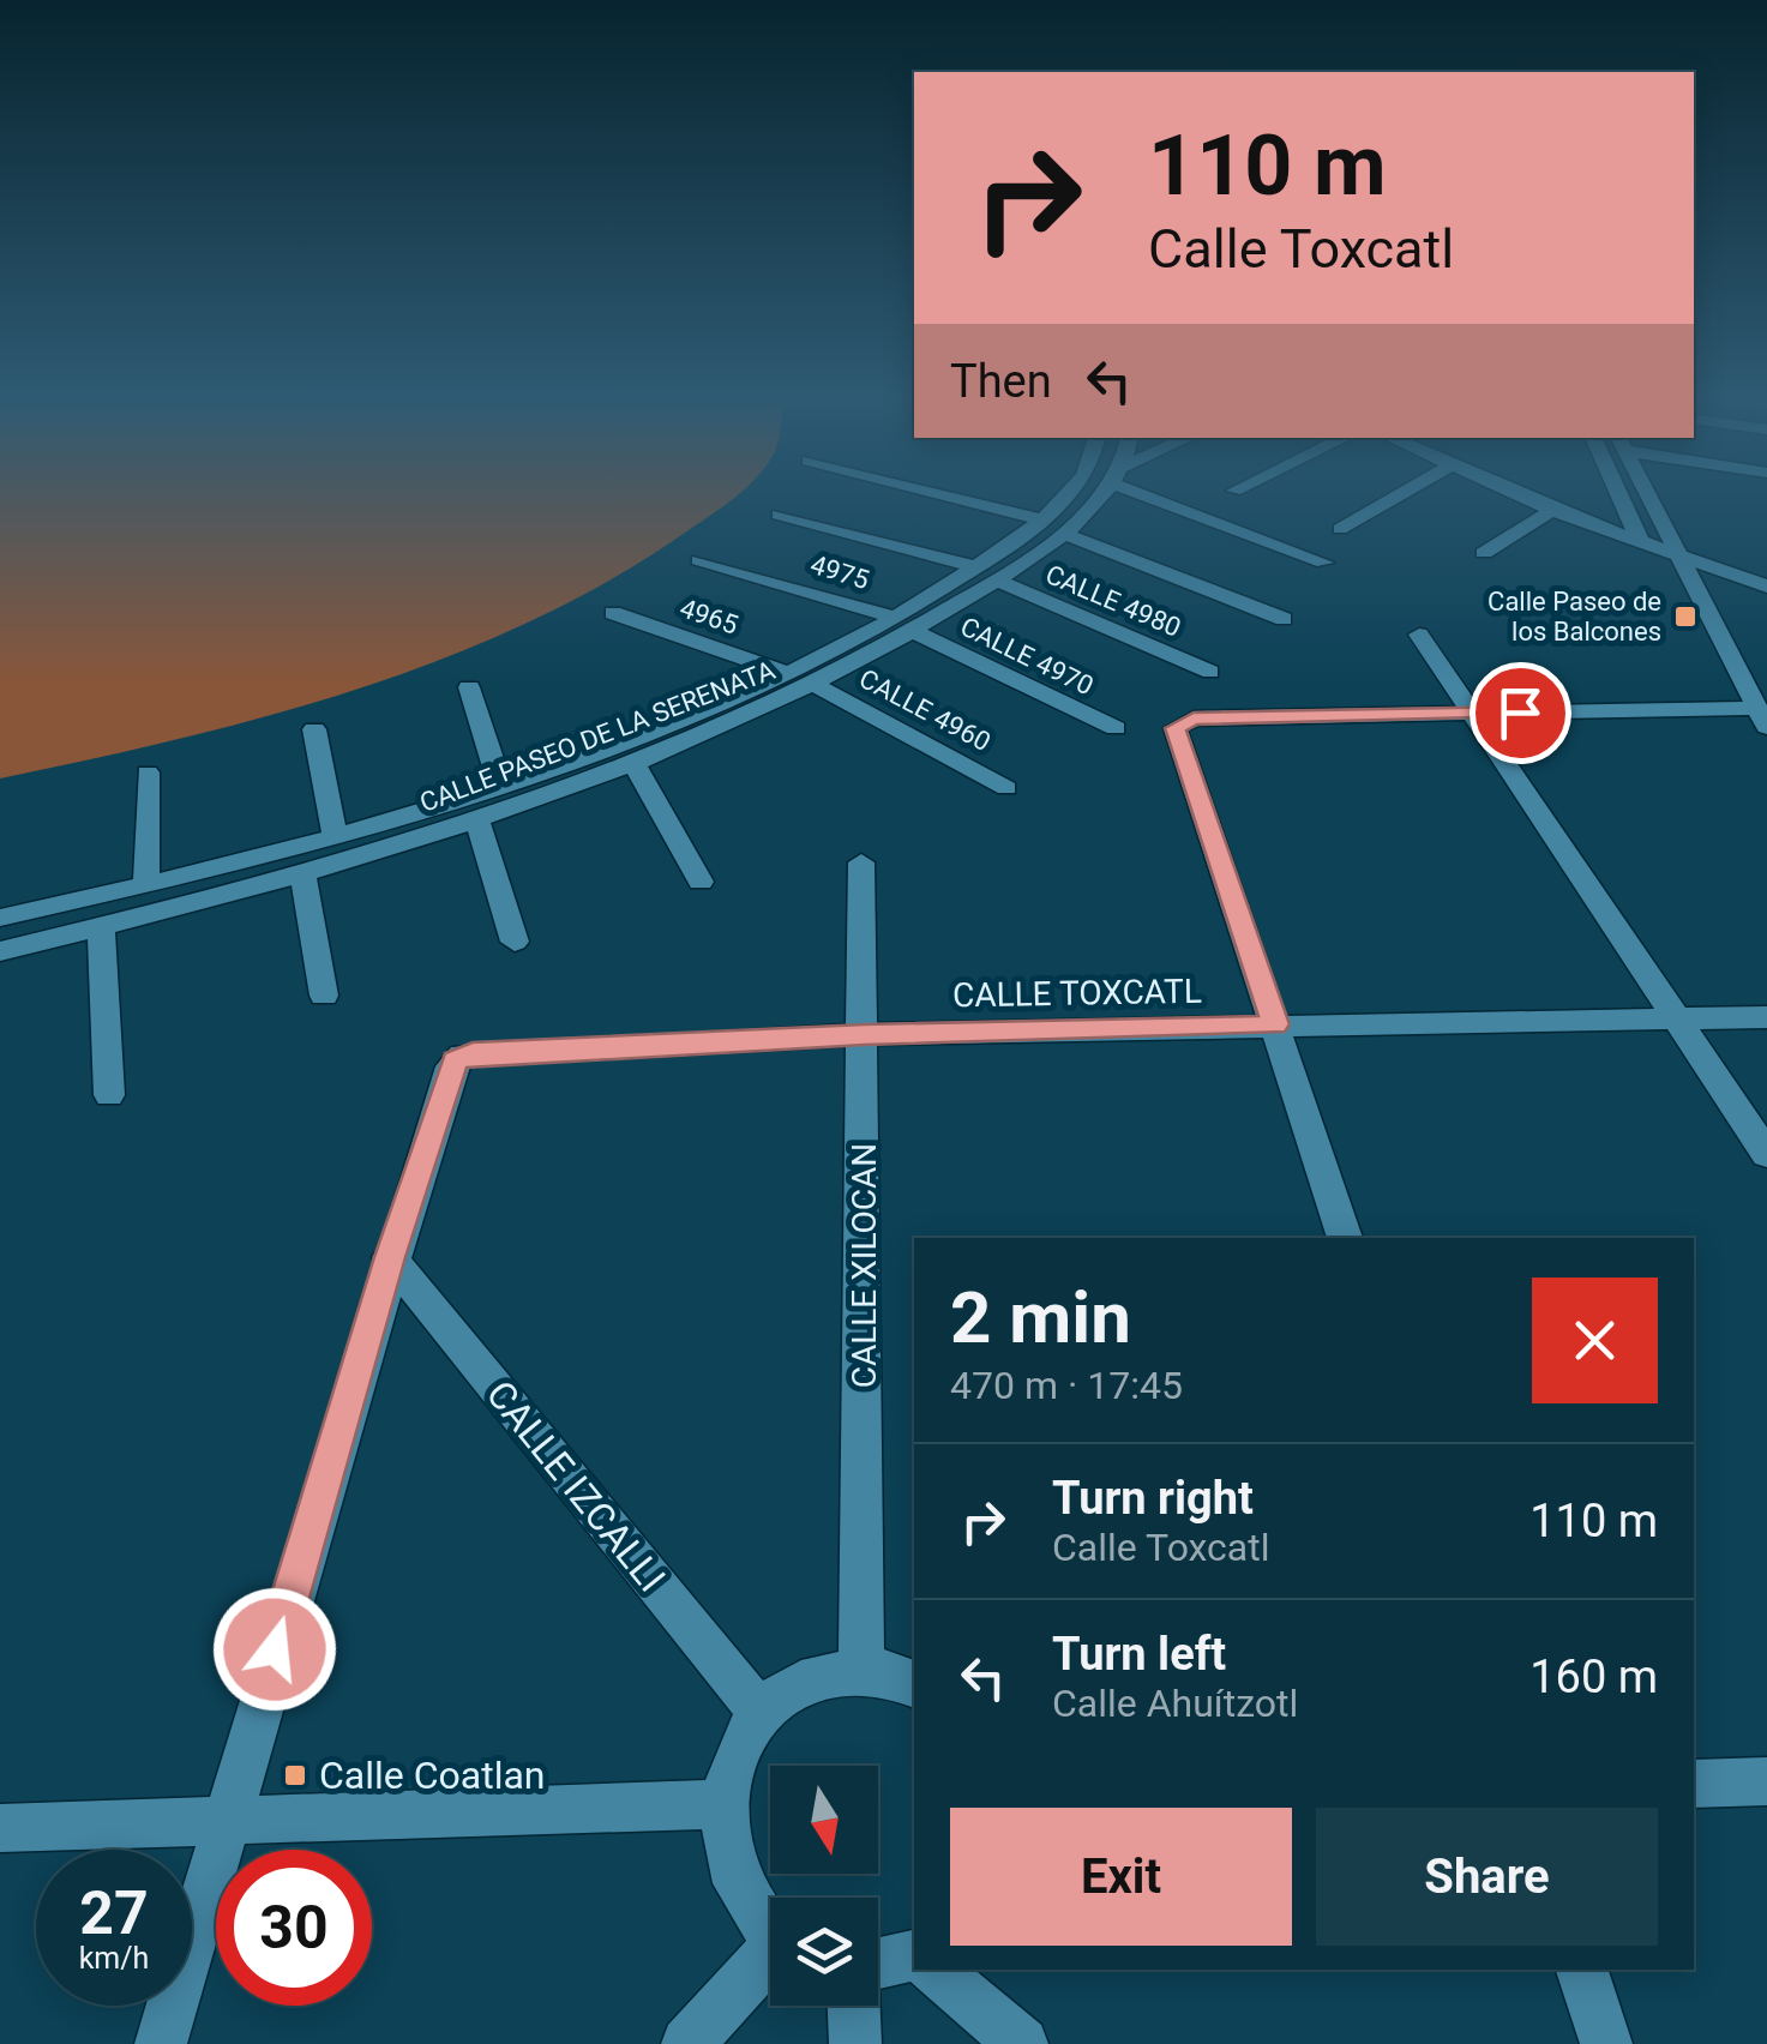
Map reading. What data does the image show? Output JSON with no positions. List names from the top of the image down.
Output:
{
  "streets": {
    "street": [
      "4975",
      "CALLE 4980",
      "4965",
      "CALLE 4970",
      "CALLE 4960",
      "CALLE PASEO DE LA SERENATA",
      "CALLE TOXCATL",
      "CALLE XILOCAN",
      "CALLE IZCALLI"
    ]
  },
  "crossings": [
    ["4975", "CALLE 4970"],
    ["4975", "CALLE PASEO DE LA SERENATA"],
    ["CALLE 4980", "CALLE PASEO DE LA SERENATA"],
    ["4965", "CALLE PASEO DE LA SERENATA"],
    ["CALLE 4970", "CALLE PASEO DE LA SERENATA"],
    ["CALLE 4960", "CALLE PASEO DE LA SERENATA"],
    ["CALLE TOXCATL", "CALLE XILOCAN"],
    ["CALLE TOXCATL", "CALLE IZCALLI"]
  ],
  "places": {
    "transit": ["Calle Paseo de los Balcones", "Calle Coatlan"]
  },
  "north": "bottom",
  "page": {
    "turn": ["110 m", "Calle Toxcatl"],
    "then": "Then",
    "heading": ["2 min", "470 m · 17:45"],
    "list": [
      {
        "name": "Turn right",
        "note": "Calle Toxcatl",
        "value": "110 m"
      },
      {
        "name": "Turn left",
        "note": "Calle Ahuítzotl",
        "value": "160 m"
      }
    ],
    "buttons": ["Exit", "Share"],
    "speed": "27 km/h",
    "limit": "30"
  }
}
